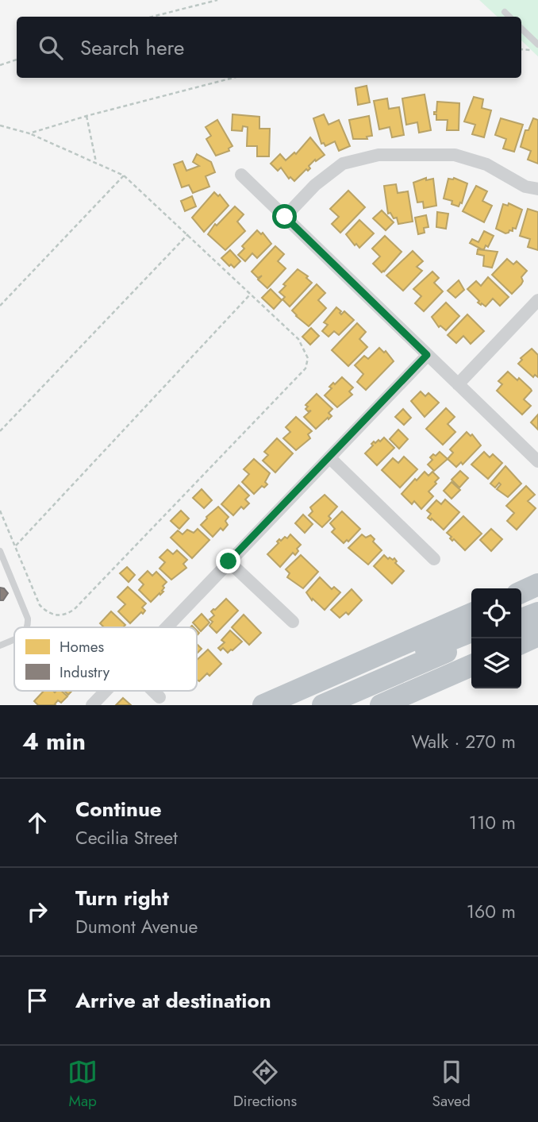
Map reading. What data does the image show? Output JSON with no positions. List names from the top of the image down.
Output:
{
  "legend": ["Homes", "Industry"],
  "page": {
    "search": "Search here",
    "heading": ["4 min", "Walk · 270 m"],
    "list": [
      ["Continue", "Cecilia Street", "110 m"],
      ["Turn right", "Dumont Avenue", "160 m"],
      "Arrive at destination"
    ],
    "nav": ["Map", "Directions", "Saved"]
  }
}
